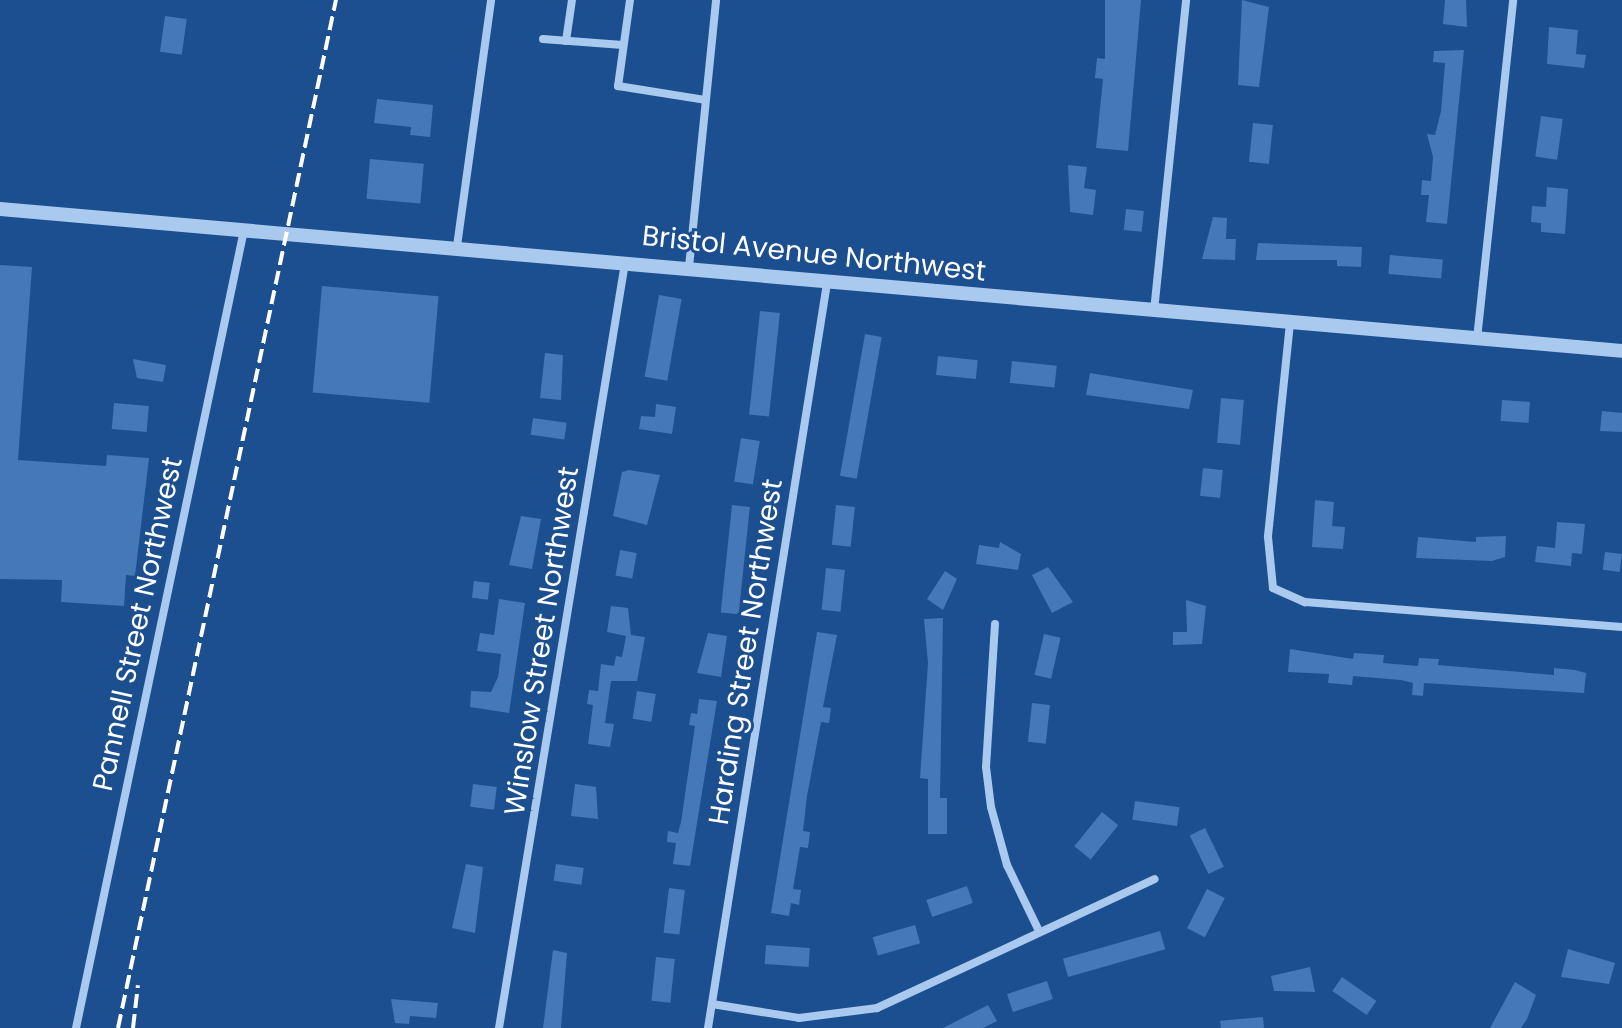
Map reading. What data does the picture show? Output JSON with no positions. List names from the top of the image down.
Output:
{
  "streets": {
    "street": [
      "Bristol Avenue Northwest",
      "Pannell Street Northwest",
      "Winslow Street Northwest",
      "Harding Street Northwest"
    ]
  },
  "crossings": [
    ["Bristol Avenue Northwest", "Pannell Street Northwest"],
    ["Bristol Avenue Northwest", "Winslow Street Northwest"],
    ["Bristol Avenue Northwest", "Harding Street Northwest"]
  ]
}
